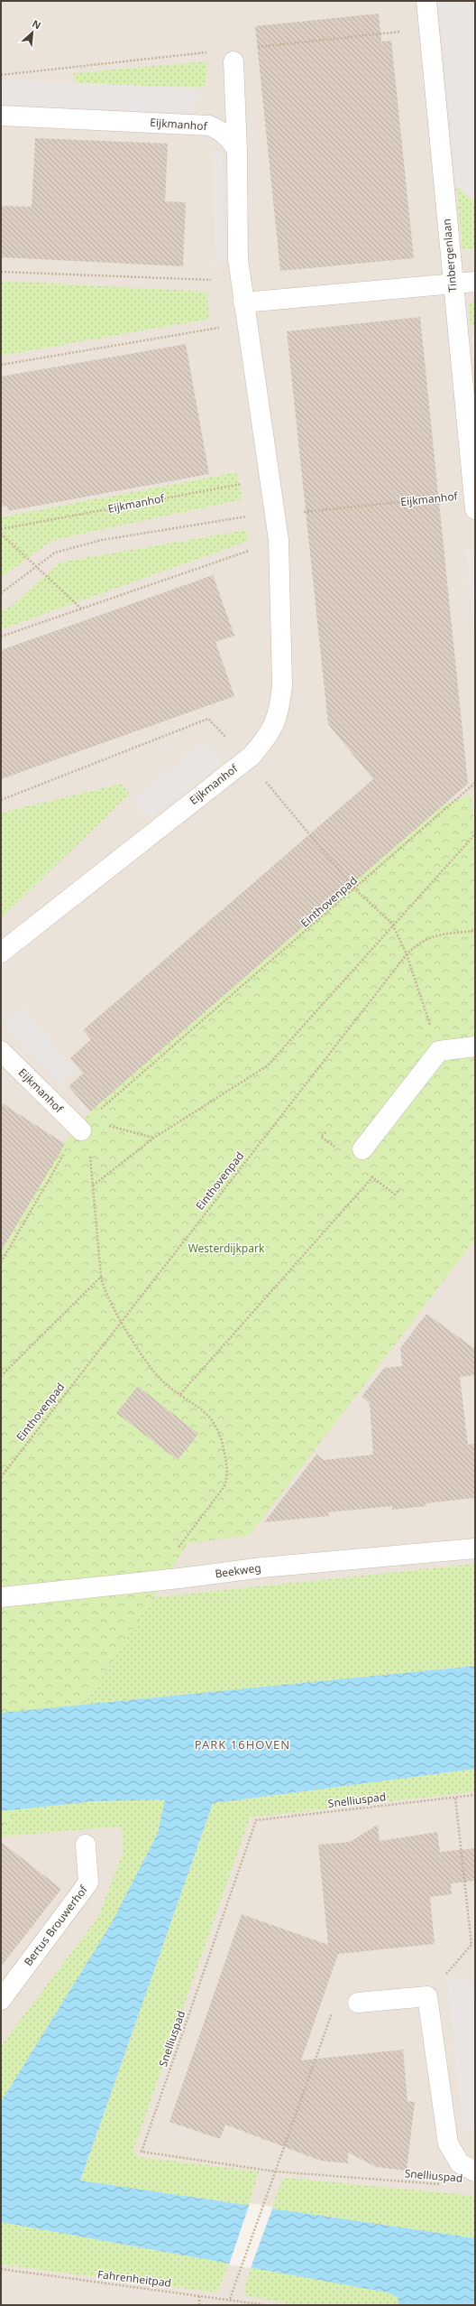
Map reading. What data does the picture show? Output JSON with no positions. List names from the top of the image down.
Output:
{
  "streets": {
    "street": [
      "Eijkmanhof",
      "Tinbergenlaan",
      "Beekweg",
      "Bertus Brouwerhof"
    ],
    "path": ["Einthovenpad", "Snelliuspad", "Fahrenheitpad"]
  },
  "crossings": [
    ["Eijkmanhof", "Tinbergenlaan"],
    ["Eijkmanhof", "Einthovenpad"]
  ],
  "districts": ["PARK 16HOVEN"],
  "parks": ["Westerdijkpark"],
  "north": "top right"
}
